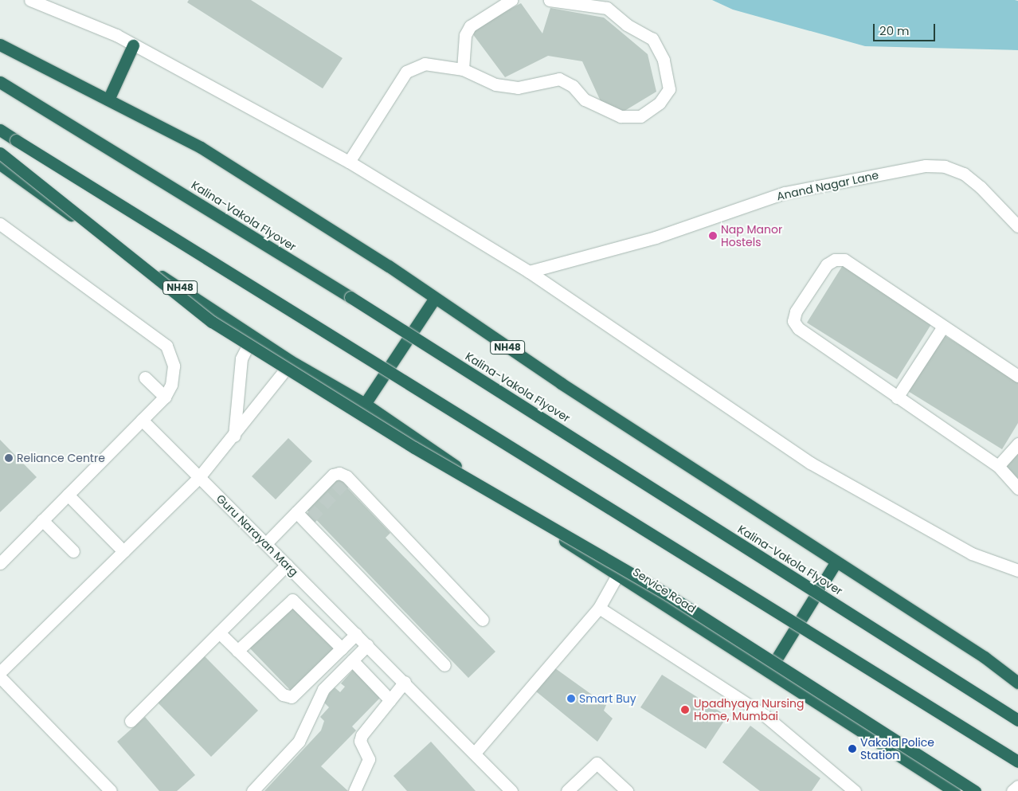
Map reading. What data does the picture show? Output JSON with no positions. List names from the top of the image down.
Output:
{
  "streets": {
    "highway": ["Kalina-Vakola Flyover", "NH48", "Service Road"],
    "street": ["Anand Nagar Lane", "Guru Narayan Marg"]
  },
  "crossings": [
    ["NH48", "Service Road"]
  ],
  "places": [
    "Nap Manor Hostels",
    "Reliance Centre",
    "Smart Buy",
    "Upadhyaya Nursing Home, Mumbai",
    "Vakola Police Station"
  ],
  "scale_bar": "20 m"
}
